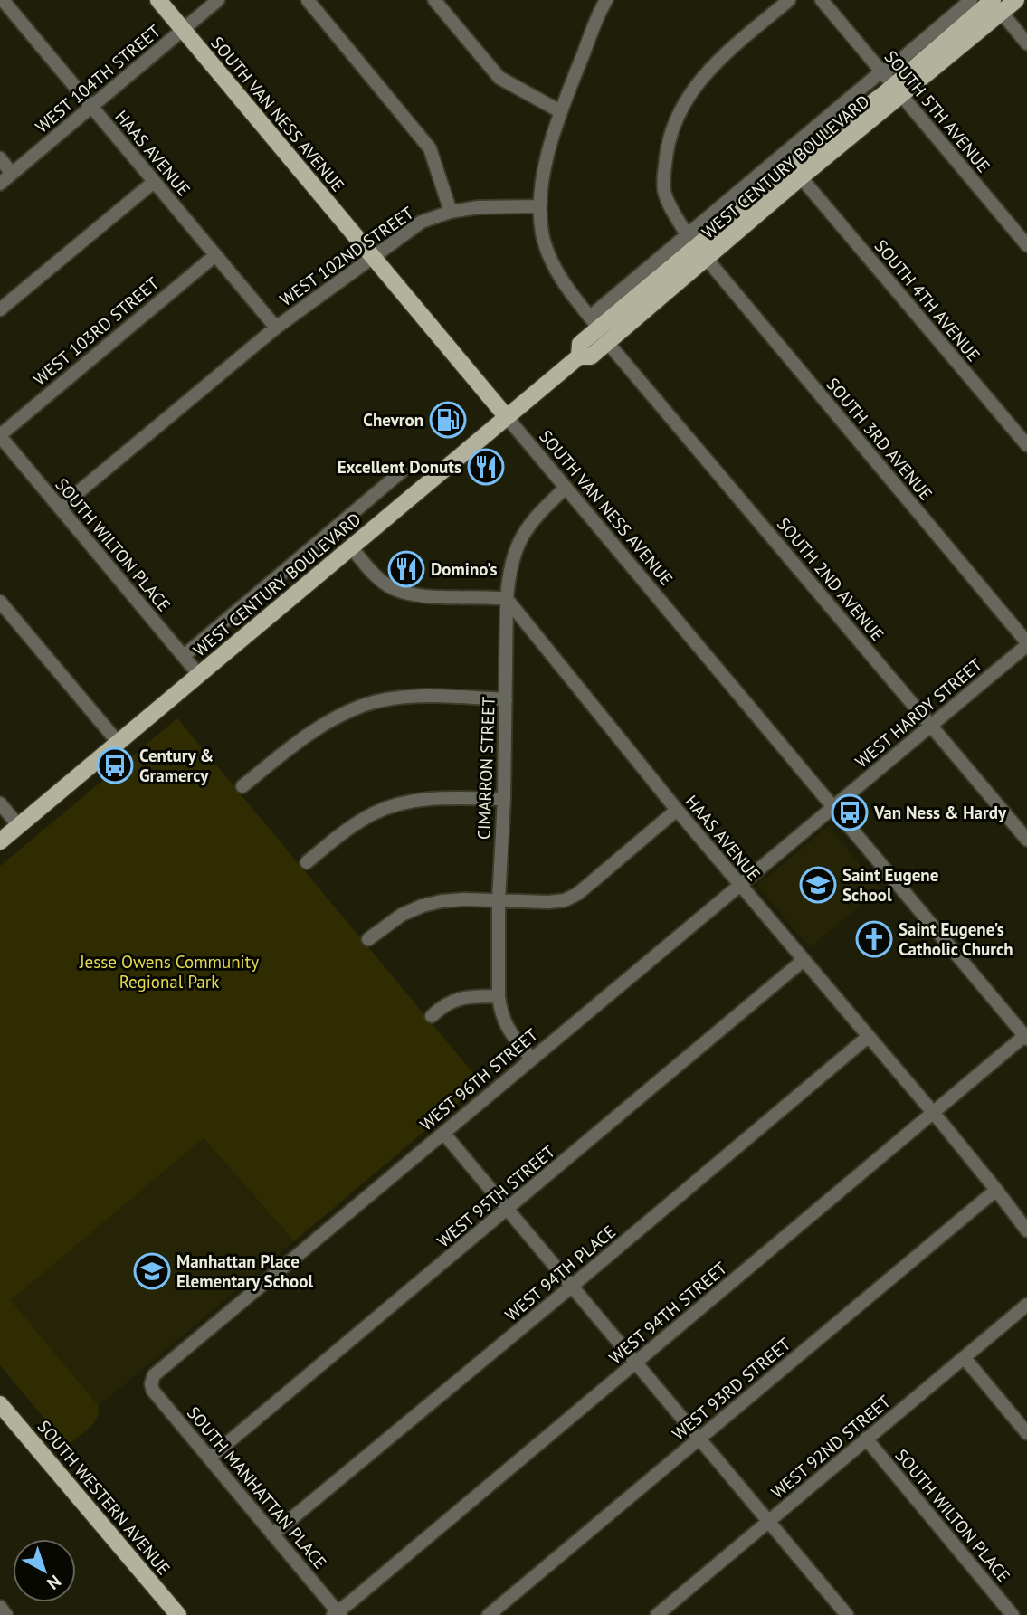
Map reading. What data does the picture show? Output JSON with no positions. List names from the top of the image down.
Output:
{
  "streets": {
    "main road": ["SOUTH VAN NESS AVENUE", "WEST CENTURY BOULEVARD", "SOUTH WESTERN AVENUE"],
    "street": [
      "WEST 104TH STREET",
      "SOUTH 5TH AVENUE",
      "HAAS AVENUE",
      "WEST 102ND STREET",
      "SOUTH 4TH AVENUE",
      "WEST 103RD STREET",
      "SOUTH 3RD AVENUE",
      "SOUTH WILTON PLACE",
      "SOUTH 2ND AVENUE",
      "WEST HARDY STREET",
      "CIMARRON STREET",
      "WEST 96TH STREET",
      "WEST 95TH STREET",
      "WEST 94TH PLACE",
      "WEST 94TH STREET",
      "WEST 93RD STREET",
      "WEST 92ND STREET",
      "SOUTH MANHATTAN PLACE"
    ]
  },
  "crossings": [
    ["WEST 104TH STREET", "SOUTH VAN NESS AVENUE"],
    ["WEST 104TH STREET", "HAAS AVENUE"],
    ["SOUTH 5TH AVENUE", "WEST CENTURY BOULEVARD"],
    ["SOUTH VAN NESS AVENUE", "WEST CENTURY BOULEVARD"],
    ["SOUTH VAN NESS AVENUE", "WEST 102ND STREET"],
    ["SOUTH VAN NESS AVENUE", "WEST HARDY STREET"],
    ["SOUTH VAN NESS AVENUE", "CIMARRON STREET"],
    ["SOUTH VAN NESS AVENUE", "WEST 96TH STREET"],
    ["SOUTH VAN NESS AVENUE", "WEST 94TH STREET"],
    ["HAAS AVENUE", "WEST 102ND STREET"],
    ["HAAS AVENUE", "WEST 103RD STREET"],
    ["HAAS AVENUE", "CIMARRON STREET"],
    ["HAAS AVENUE", "WEST 96TH STREET"],
    ["HAAS AVENUE", "WEST 95TH STREET"],
    ["HAAS AVENUE", "WEST 94TH PLACE"],
    ["HAAS AVENUE", "WEST 94TH STREET"],
    ["HAAS AVENUE", "WEST 93RD STREET"],
    ["WEST CENTURY BOULEVARD", "SOUTH 4TH AVENUE"],
    ["WEST CENTURY BOULEVARD", "SOUTH 3RD AVENUE"],
    ["WEST CENTURY BOULEVARD", "SOUTH WILTON PLACE"],
    ["WEST CENTURY BOULEVARD", "SOUTH 2ND AVENUE"],
    ["WEST 102ND STREET", "SOUTH WILTON PLACE"],
    ["WEST 102ND STREET", "SOUTH 2ND AVENUE"],
    ["WEST 103RD STREET", "SOUTH WILTON PLACE"],
    ["SOUTH 3RD AVENUE", "WEST HARDY STREET"],
    ["SOUTH WILTON PLACE", "WEST 92ND STREET"],
    ["SOUTH 2ND AVENUE", "WEST HARDY STREET"],
    ["WEST HARDY STREET", "WEST 96TH STREET"],
    ["CIMARRON STREET", "WEST 96TH STREET"],
    ["WEST 96TH STREET", "SOUTH MANHATTAN PLACE"],
    ["WEST 95TH STREET", "SOUTH MANHATTAN PLACE"],
    ["WEST 94TH PLACE", "SOUTH MANHATTAN PLACE"],
    ["WEST 94TH STREET", "SOUTH MANHATTAN PLACE"]
  ],
  "parks": ["Jesse Owens Community Regional Park"],
  "places": {
    "fuel station": ["Chevron"],
    "restaurant": ["Excellent Donuts", "Domino's"],
    "bus stop": ["Century & Gramercy", "Van Ness & Hardy"],
    "school or university": ["Saint Eugene School", "Manhattan Place Elementary School"],
    "church": ["Saint Eugene's Catholic Church"]
  },
  "north": "bottom right"
}
